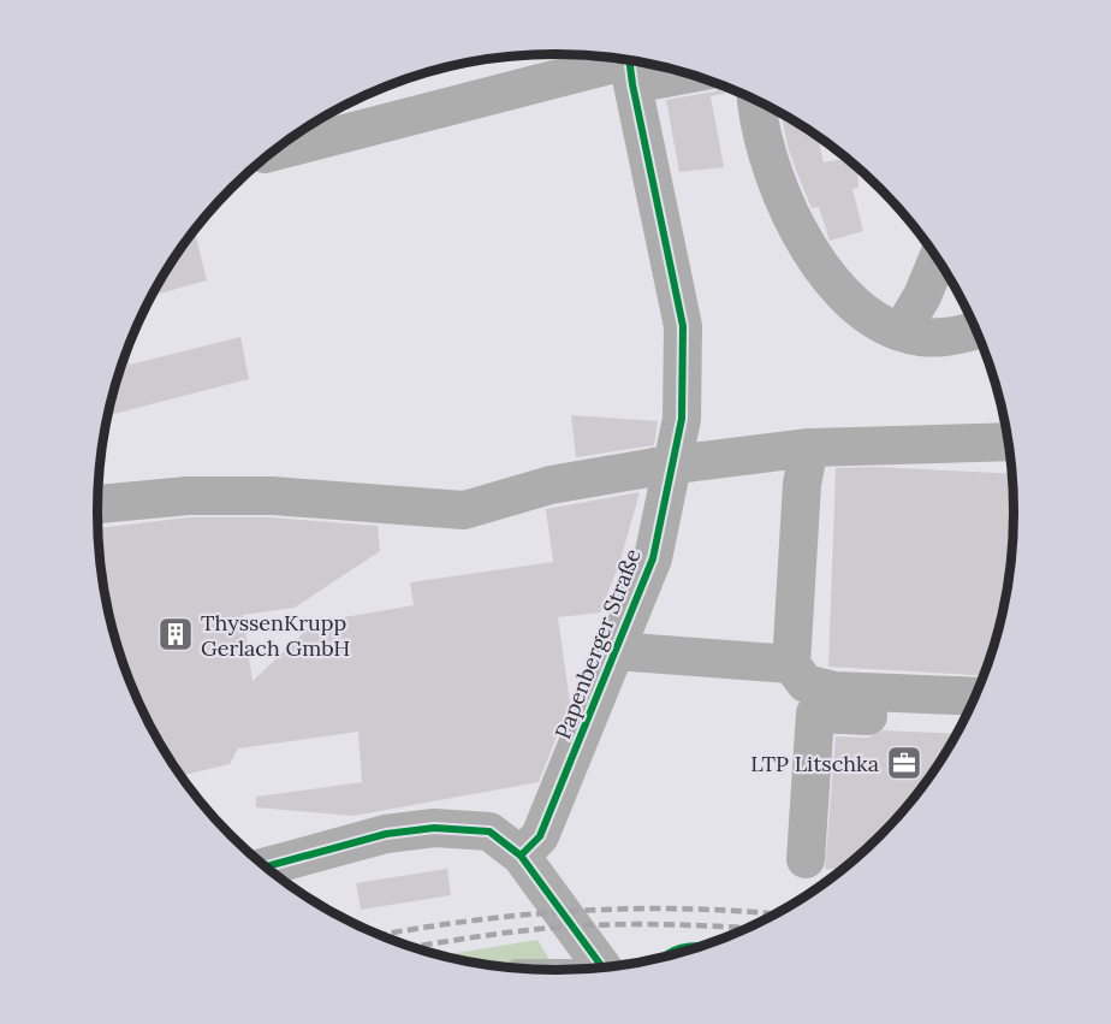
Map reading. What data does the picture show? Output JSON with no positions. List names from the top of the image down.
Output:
{
  "streets": {
    "street": ["Papenberger Straße"]
  },
  "places": {
    "building": ["ThyssenKrupp Gerlach GmbH"],
    "office": ["LTP Litschka"]
  }
}
